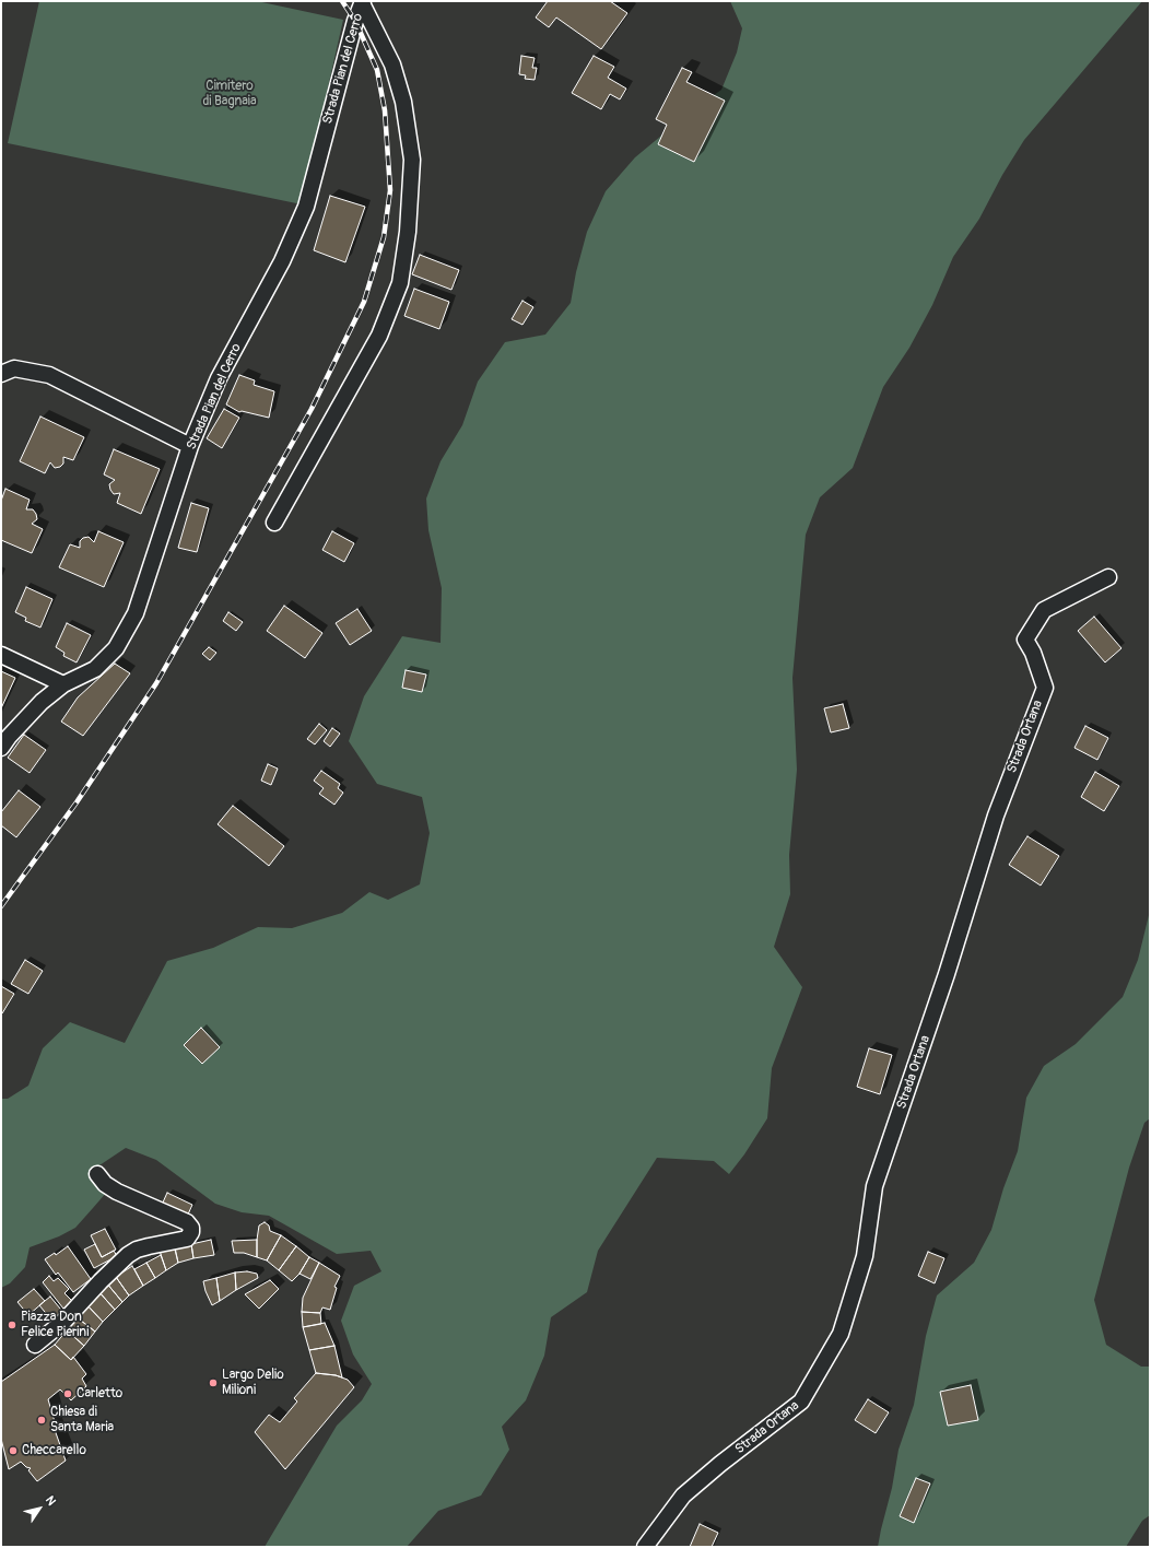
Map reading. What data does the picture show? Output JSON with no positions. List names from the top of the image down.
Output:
{
  "streets": {
    "street": ["Strada Pian del Cerro", "Strada Ortana"]
  },
  "parks": ["Cimitero di Bagnaia"],
  "places": [
    "Piazza Don Felice Pierini",
    "Largo Delio Milioni",
    "Carletto",
    "Chiesa di Santa Maria",
    "Checcarello"
  ],
  "north": "top right"
}
